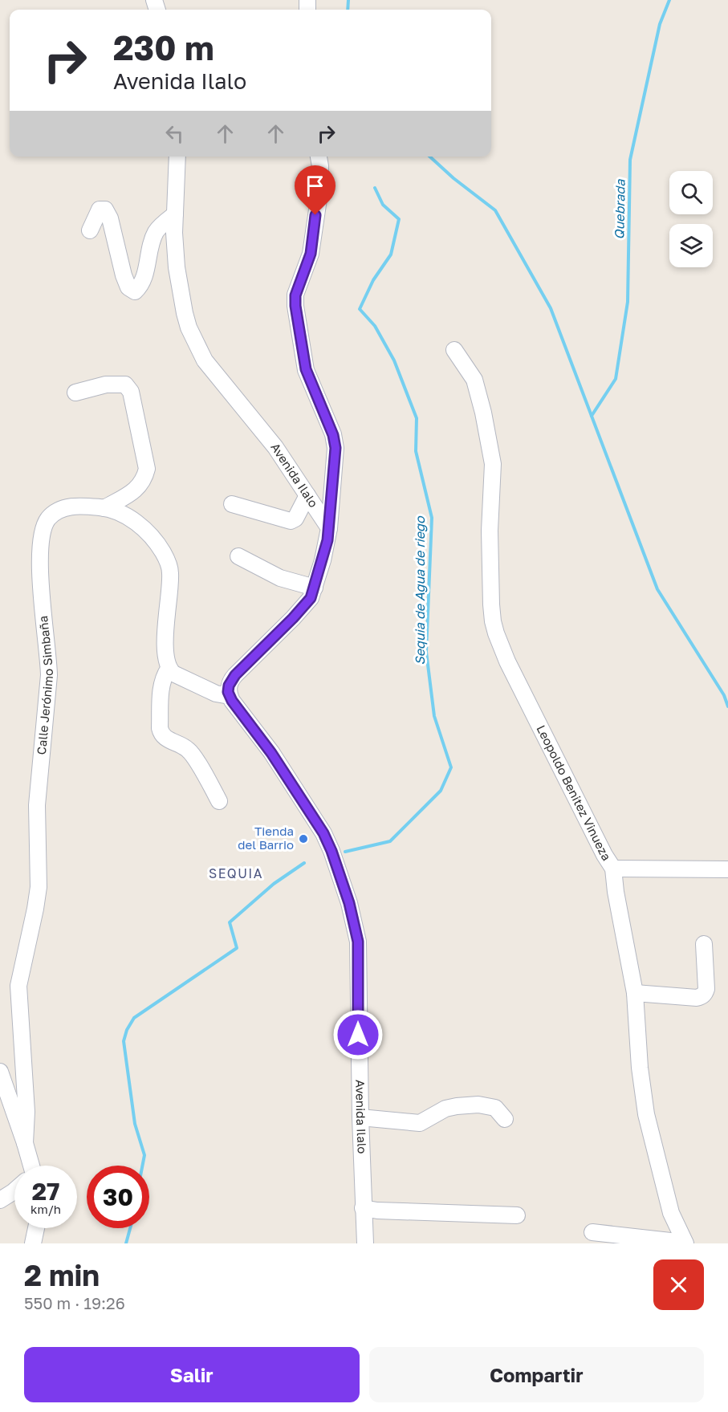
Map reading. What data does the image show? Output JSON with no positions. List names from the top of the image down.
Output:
{
  "streets": {
    "street": ["Avenida Ilalo", "Calle Jerónimo Simbaña", "Leopoldo Benitez Vinueza"]
  },
  "districts": ["SEQUIA"],
  "water": ["Quebrada", "Sequia de Agua de riego"],
  "places": ["Tienda del Barrio"],
  "page": {
    "turn": ["230 m", "Avenida Ilalo"],
    "speed": "27 km/h",
    "limit": "30",
    "heading": ["2 min", "550 m · 19:26"],
    "buttons": ["Salir", "Compartir"]
  }
}
